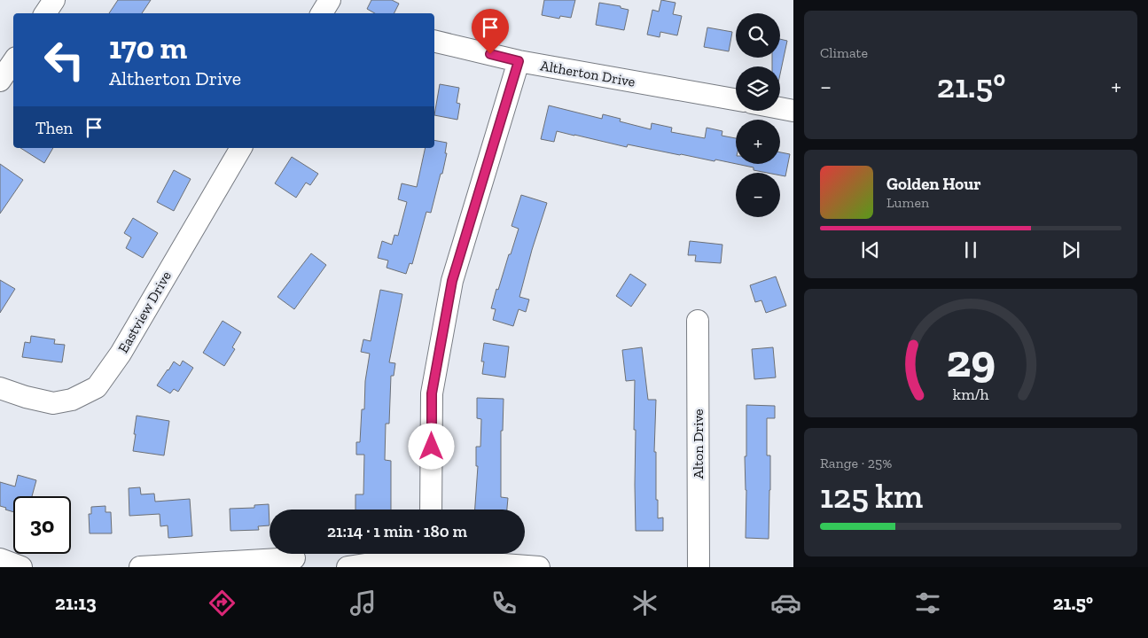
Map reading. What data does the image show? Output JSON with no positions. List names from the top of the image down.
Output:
{
  "streets": {
    "street": ["Altherton Drive", "Eastview Drive", "Alton Drive"]
  },
  "page": {
    "tile": [
      "Climate",
      ["Range · 25%", "125 km"]
    ],
    "map_buttons": ["+", "−"],
    "turn": ["170 m", "Altherton Drive"],
    "heat": ["−", "21.5°", "+"],
    "then": "Then",
    "song": ["Golden Hour", "Lumen"],
    "limit": "30",
    "trip": "21:14 · 1 min · 180 m",
    "tabs": ["21:13", "21.5°"],
    "gauge": ["29", "km/h"]
  }
}
